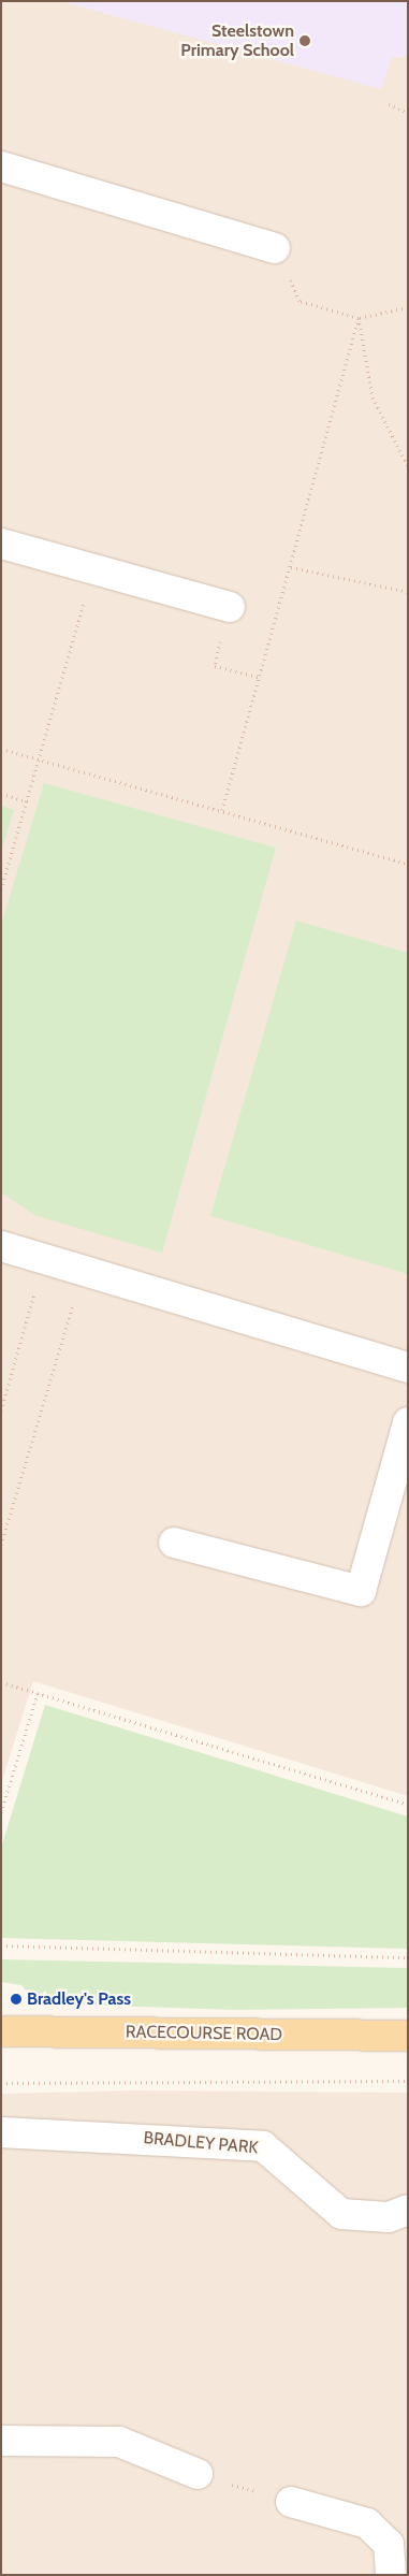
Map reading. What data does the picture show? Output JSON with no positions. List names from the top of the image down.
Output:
{
  "streets": {
    "main road": ["RACECOURSE ROAD"],
    "street": ["BRADLEY PARK"]
  },
  "places": ["Steelstown Primary School", "Bradley's Pass"]
}
